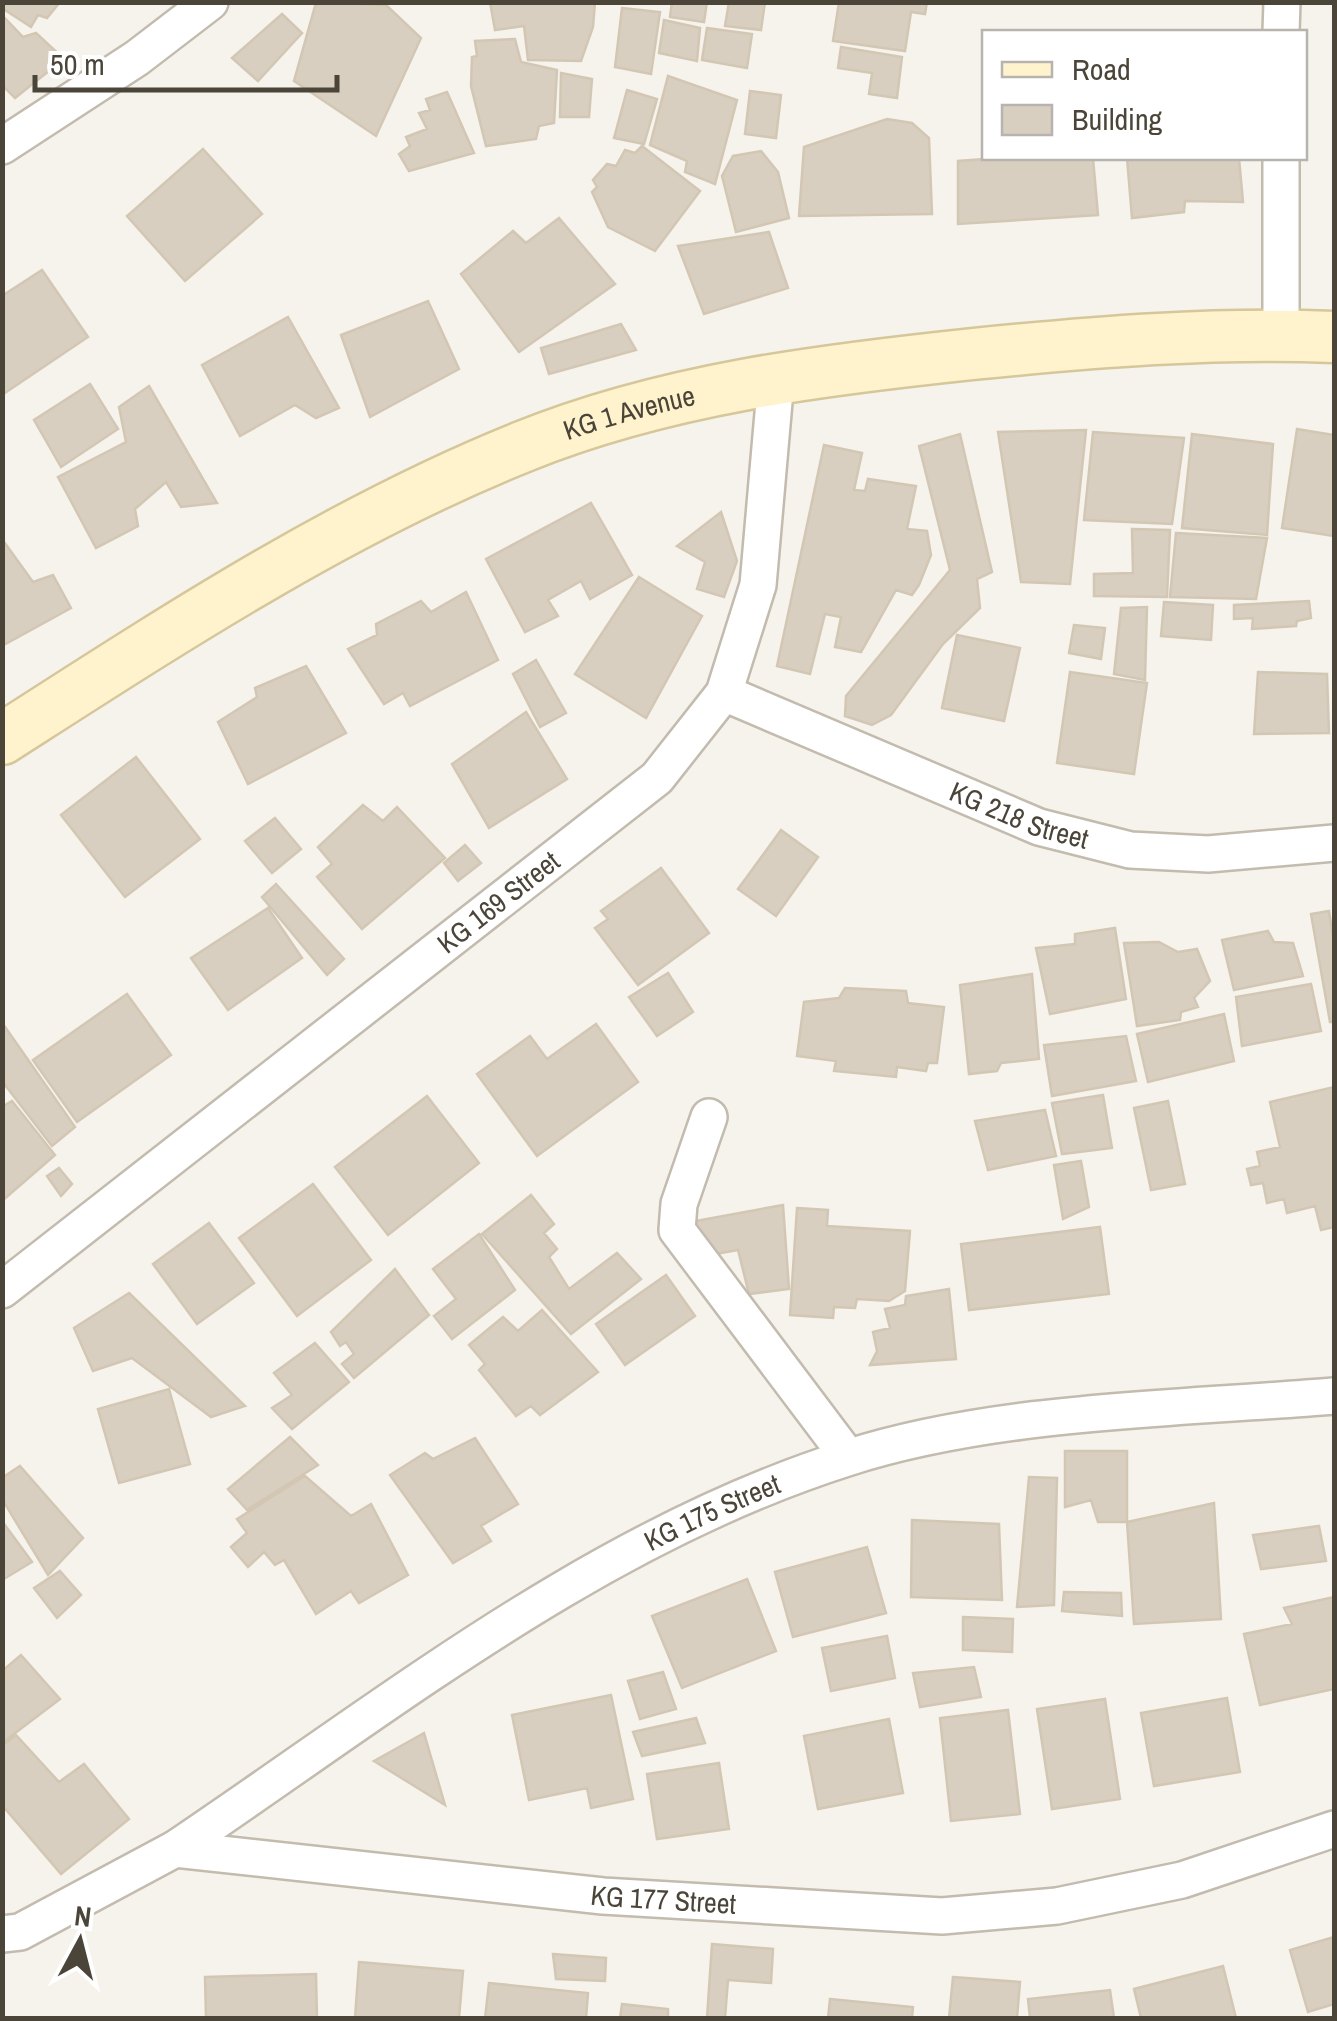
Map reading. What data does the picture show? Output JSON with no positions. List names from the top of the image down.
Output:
{
  "streets": {
    "street": [
      "KG 1 Avenue",
      "KG 218 Street",
      "KG 169 Street",
      "KG 175 Street",
      "KG 177 Street"
    ]
  },
  "crossings": [
    ["KG 1 Avenue", "KG 169 Street"],
    ["KG 218 Street", "KG 169 Street"],
    ["KG 175 Street", "KG 177 Street"]
  ],
  "legend": ["Road", "Building"],
  "scale_bar": "50 m",
  "north": "top"
}
